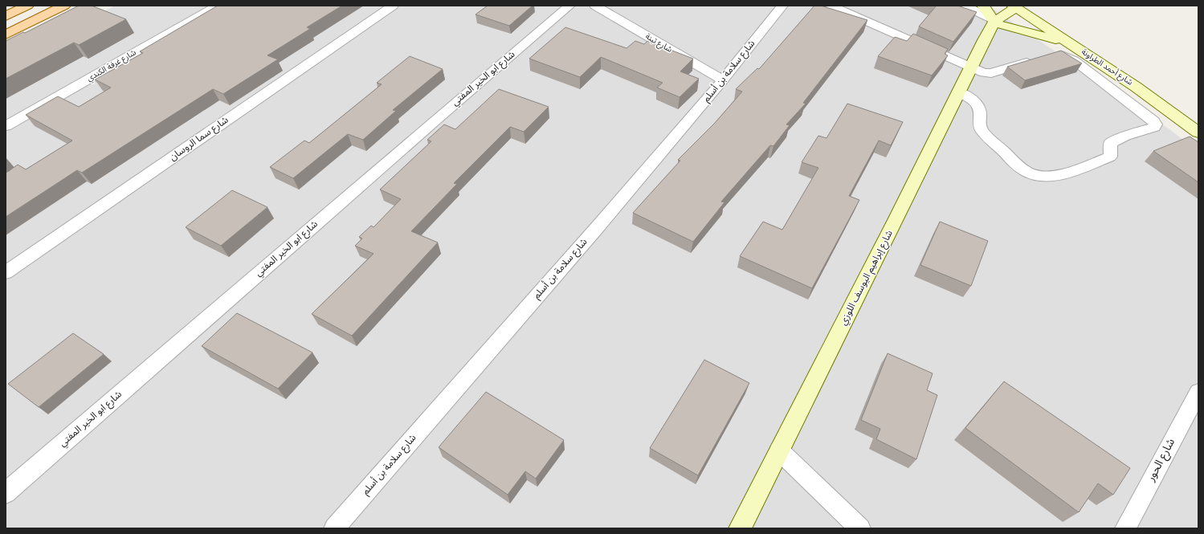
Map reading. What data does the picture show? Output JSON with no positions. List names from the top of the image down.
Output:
{
  "streets": {
    "street": [
      "شارع تبنة",
      "شارع غرفة الكندي",
      "شارع أحمد الطراونة",
      "شارع سلامة بن أسلم",
      "شارع ابو الخير المفتي",
      "شارع سما الروسان",
      "شارع إبراهيم اليوسف اللوزي",
      "شارع الحور"
    ]
  },
  "crossings": [
    ["شارع تبنة", "شارع سلامة بن أسلم"]
  ]
}
